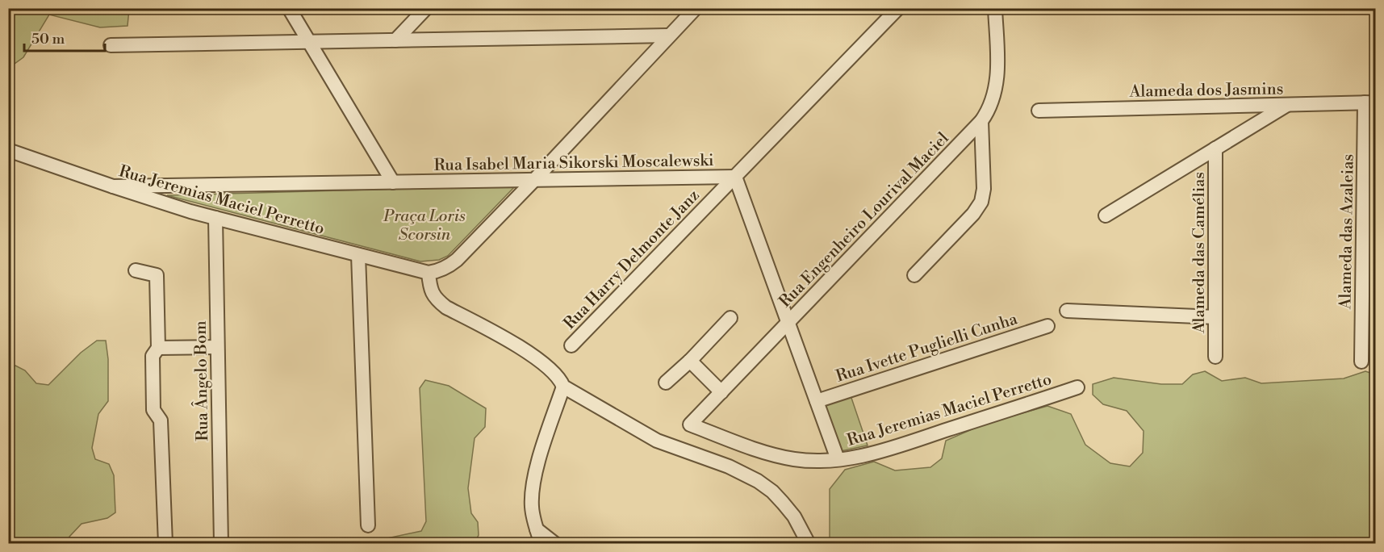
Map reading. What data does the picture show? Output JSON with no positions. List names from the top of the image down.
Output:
{
  "streets": {
    "street": [
      "Alameda dos Jasmins",
      "Rua Isabel Maria Sikorski Moscalewski",
      "Rua Jeremias Maciel Perretto",
      "Rua Engenheiro Lourival Maciel",
      "Alameda das Azaleias",
      "Alameda das Camélias",
      "Rua Harry Delmonte Janz",
      "Rua Ivette Puglielli Cunha",
      "Rua Ângelo Bom"
    ]
  },
  "crossings": [
    ["Alameda dos Jasmins", "Alameda das Azaleias"],
    ["Rua Isabel Maria Sikorski Moscalewski", "Rua Jeremias Maciel Perretto"],
    ["Rua Isabel Maria Sikorski Moscalewski", "Rua Engenheiro Lourival Maciel"],
    ["Rua Isabel Maria Sikorski Moscalewski", "Rua Harry Delmonte Janz"],
    ["Rua Isabel Maria Sikorski Moscalewski", "Rua Ivette Puglielli Cunha"],
    ["Rua Jeremias Maciel Perretto", "Rua Engenheiro Lourival Maciel"],
    ["Rua Jeremias Maciel Perretto", "Rua Ângelo Bom"]
  ],
  "parks": ["Praça Loris Scorsin"],
  "scale_bar": "50 m"
}
